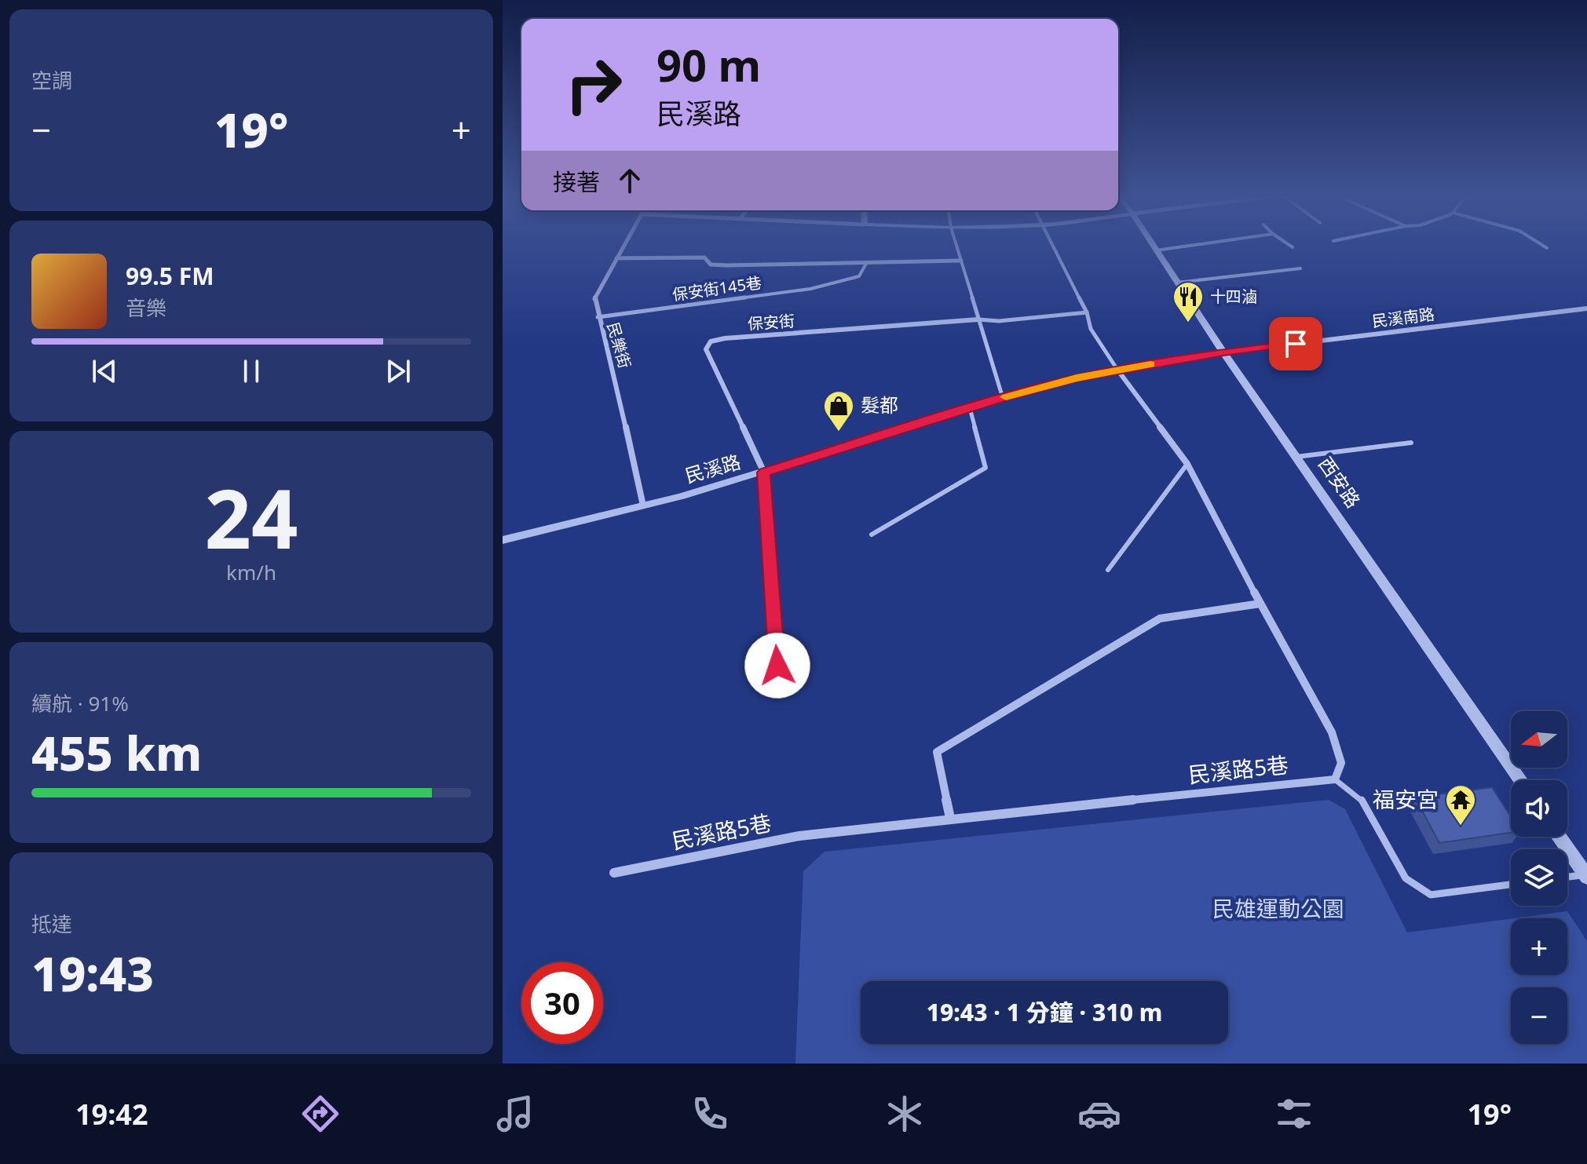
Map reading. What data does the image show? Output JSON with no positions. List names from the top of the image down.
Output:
{
  "streets": {
    "street": [
      "民溪南路",
      "保安街",
      "民樂街",
      "民溪路",
      "西安路",
      "民溪路5巷"
    ],
    "lane": ["保安街145巷"]
  },
  "crossings": [
    ["保安街145巷", "民樂街"],
    ["民溪南路", "民溪路"],
    ["民溪南路", "西安路"],
    ["保安街", "民溪路"],
    ["民樂街", "民溪路"],
    ["民溪路", "西安路"]
  ],
  "parks": ["民雄運動公園"],
  "places": {
    "restaurant": ["十四滷"],
    "shop": ["髮都"],
    "temple": ["福安宮"]
  },
  "north": "left",
  "page": {
    "tile": [
      "空調",
      ["24", "km/h"],
      ["續航 · 91%", "455 km"],
      ["抵達", "19:43"]
    ],
    "turn": ["90 m", "民溪路"],
    "heat": ["−", "19°", "+"],
    "then": "接著",
    "song": ["99.5 FM", "音樂"],
    "map_buttons": ["+", "−"],
    "limit": "30",
    "trip": "19:43 · 1 分鐘 · 310 m",
    "tabs": ["19:42", "19°"]
  }
}
